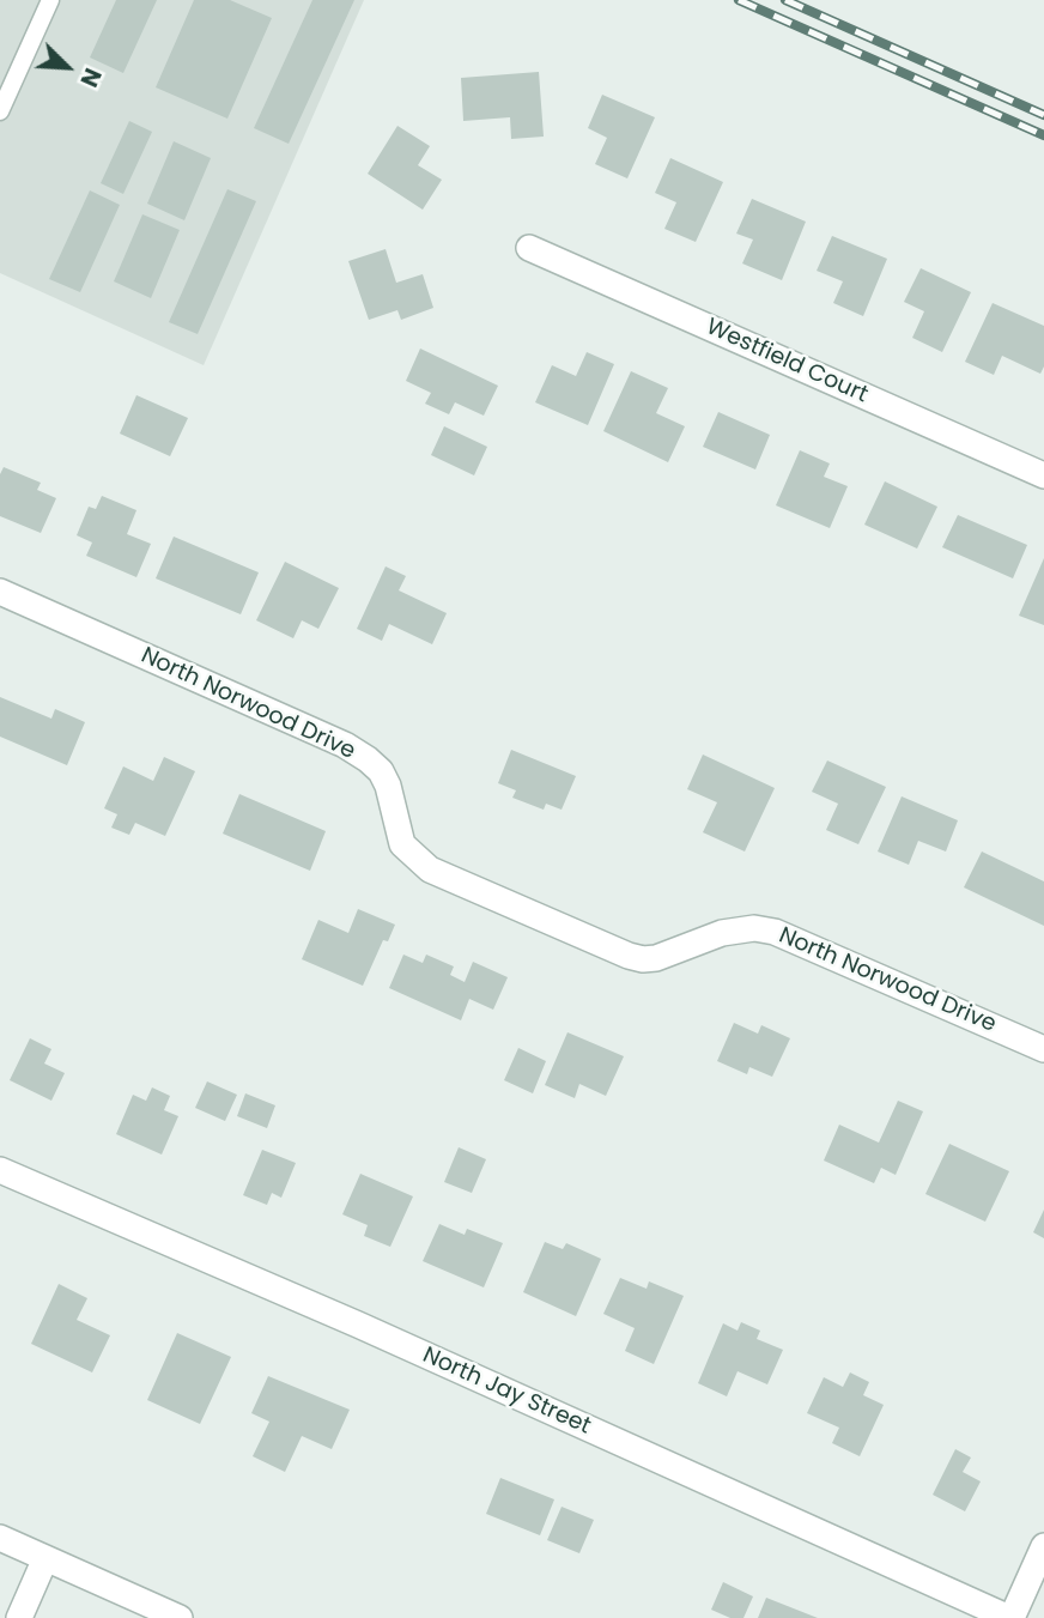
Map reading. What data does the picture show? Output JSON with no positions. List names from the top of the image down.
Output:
{
  "streets": {
    "street": ["Westfield Court", "North Norwood Drive", "North Jay Street"]
  },
  "north": "bottom right"
}
